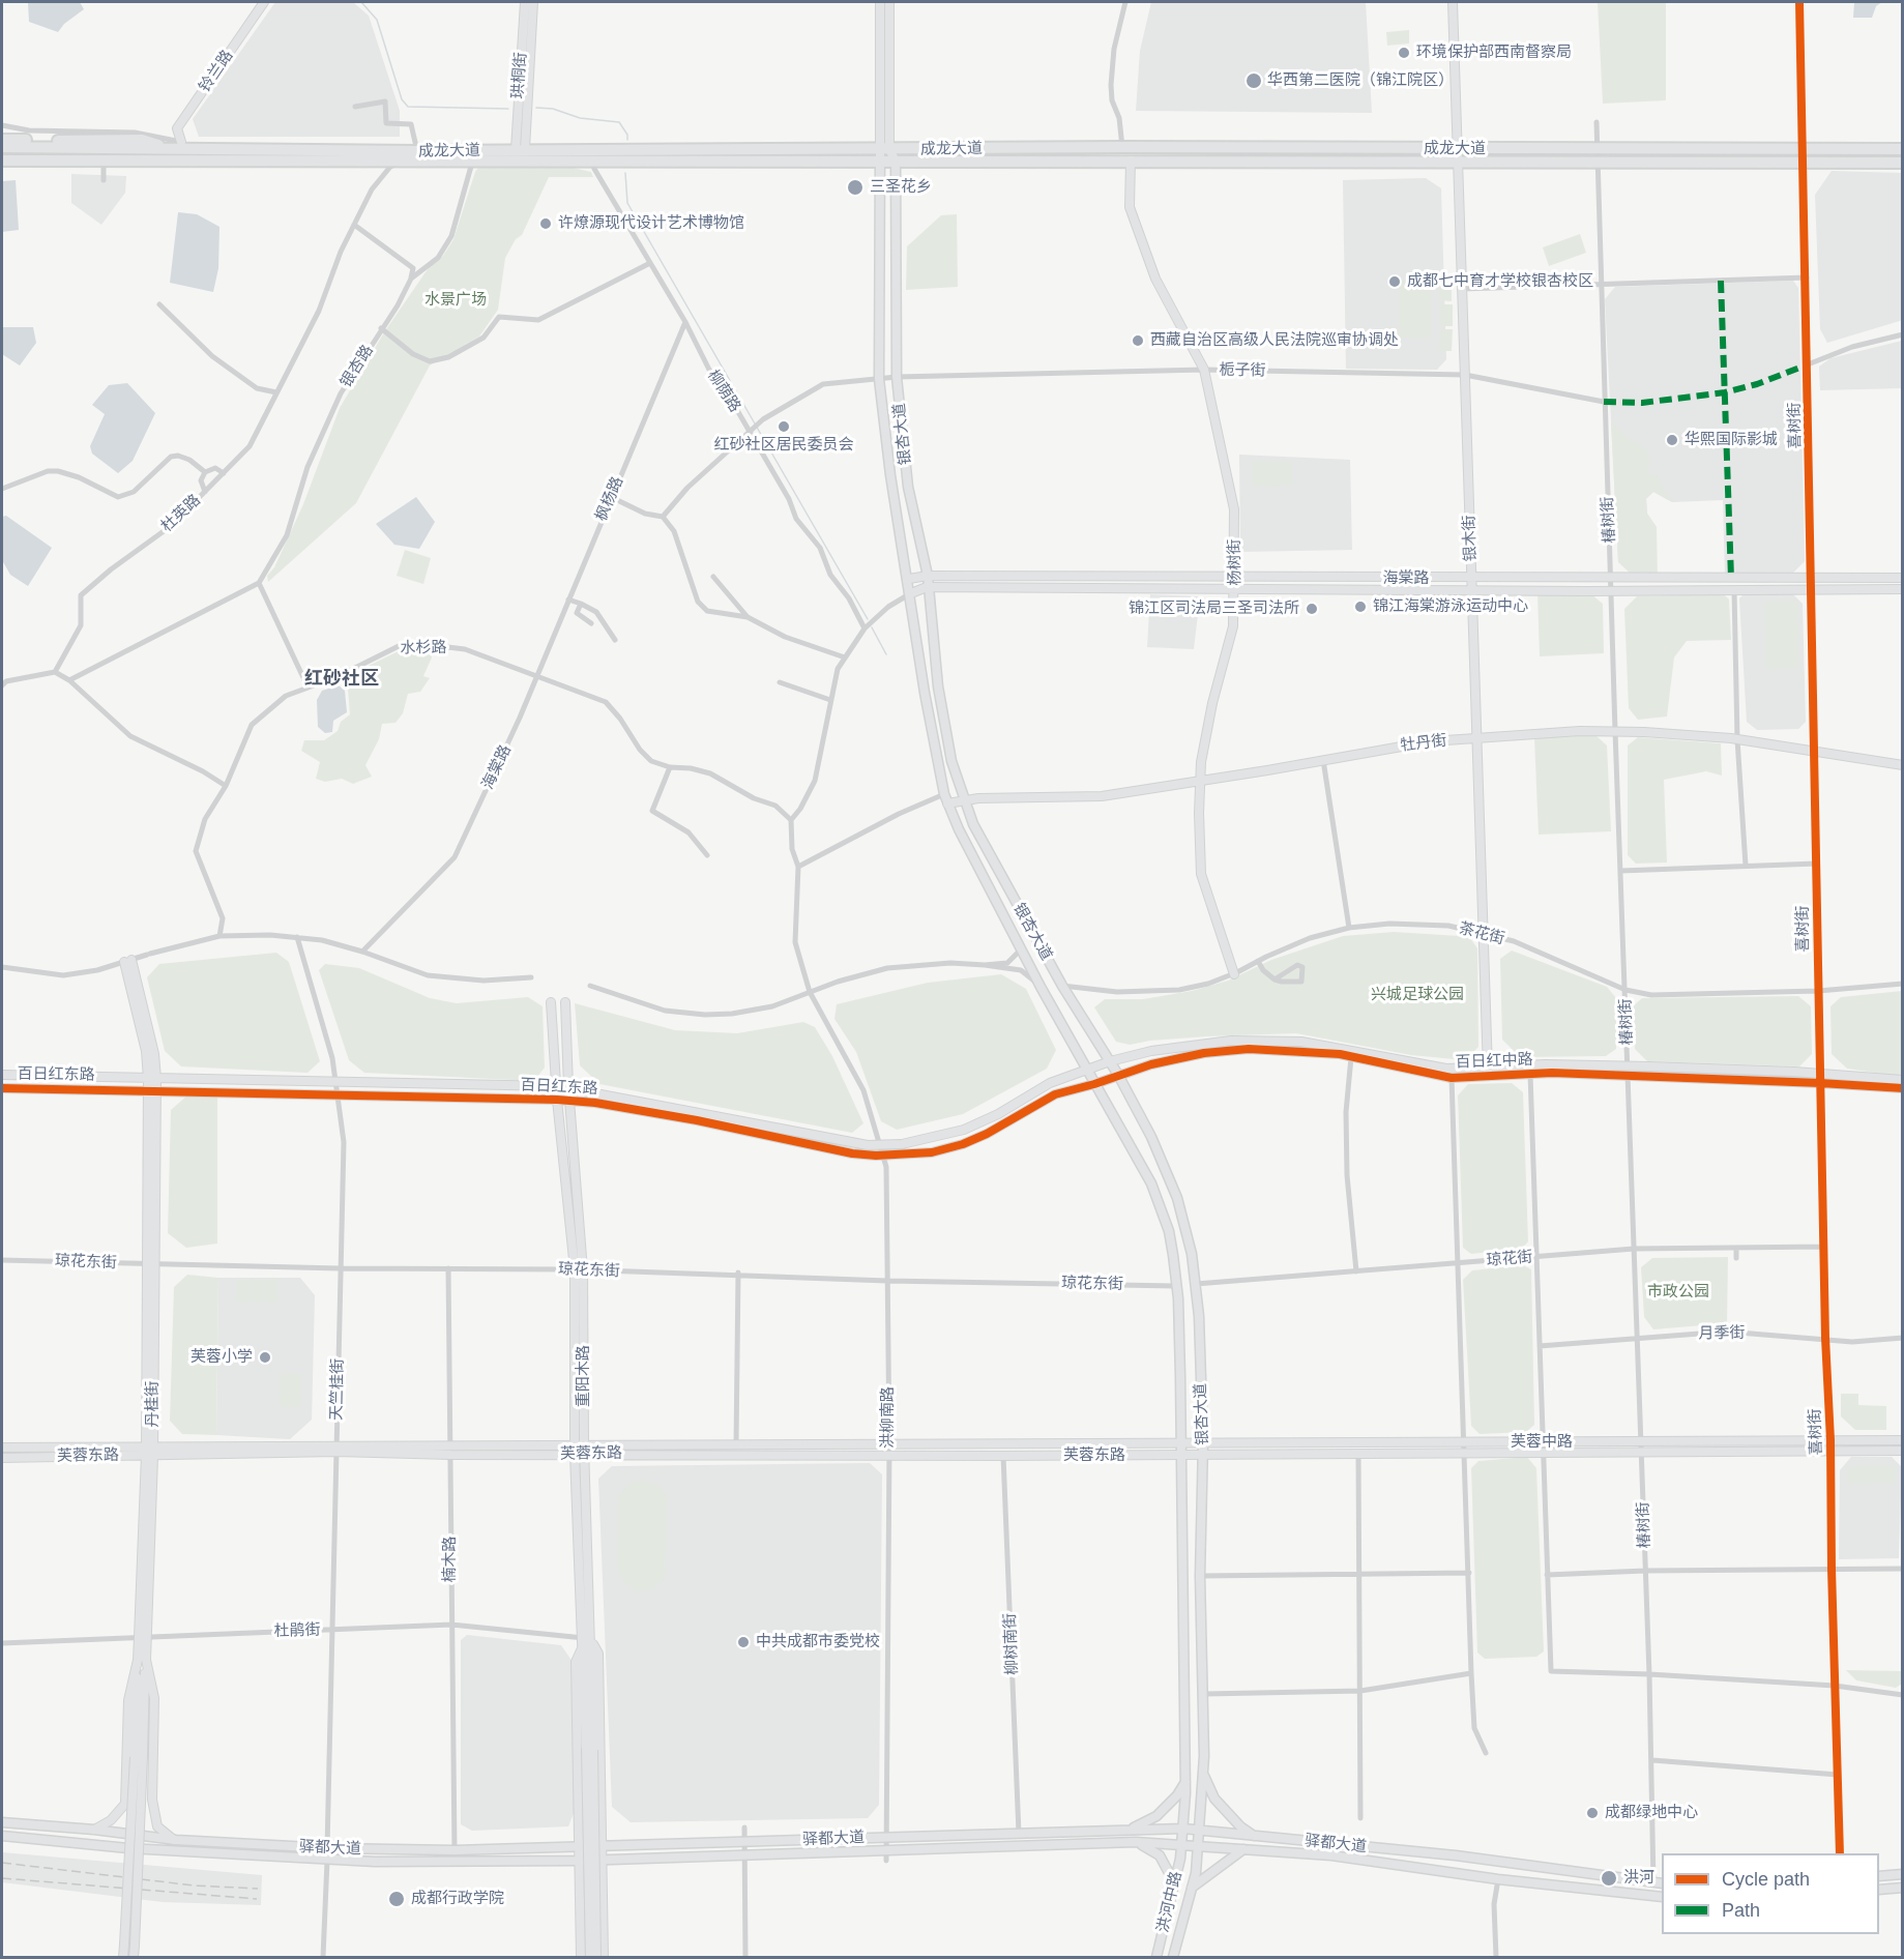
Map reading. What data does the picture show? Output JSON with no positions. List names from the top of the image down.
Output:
{
  "streets": {
    "highway": ["成龙大道"],
    "main road": ["银杏大道", "驿都大道", "洪河中路"],
    "street": [
      "铃兰路",
      "珙桐街",
      "银杏路",
      "栀子街",
      "柳荫路",
      "喜树街",
      "枫杨路",
      "杜英路",
      "椿树街",
      "银木街",
      "杨树街",
      "海棠路",
      "水杉路",
      "牡丹街",
      "茶花街",
      "百日红中路",
      "百日红东路",
      "琼花街",
      "琼花东街",
      "月季街",
      "重阳木路",
      "天竺桂街",
      "丹桂街",
      "洪柳南路",
      "芙蓉中路",
      "芙蓉东路",
      "楠木路",
      "杜鹃街",
      "柳树南街"
    ]
  },
  "crossings": [
    ["铃兰路", "成龙大道"],
    ["珙桐街", "成龙大道"],
    ["成龙大道", "银杏路"],
    ["成龙大道", "柳荫路"],
    ["成龙大道", "喜树街"],
    ["成龙大道", "银杏大道"],
    ["成龙大道", "杜英路"],
    ["成龙大道", "椿树街"],
    ["成龙大道", "银木街"],
    ["成龙大道", "杨树街"],
    ["栀子街", "柳荫路"],
    ["栀子街", "银杏大道"],
    ["栀子街", "椿树街"],
    ["栀子街", "银木街"],
    ["栀子街", "杨树街"],
    ["柳荫路", "枫杨路"],
    ["喜树街", "海棠路"],
    ["喜树街", "牡丹街"],
    ["喜树街", "茶花街"],
    ["喜树街", "百日红中路"],
    ["喜树街", "琼花街"],
    ["喜树街", "月季街"],
    ["喜树街", "芙蓉中路"],
    ["银杏大道", "海棠路"],
    ["银杏大道", "牡丹街"],
    ["银杏大道", "茶花街"],
    ["银杏大道", "百日红中路"],
    ["银杏大道", "百日红东路"],
    ["银杏大道", "琼花街"],
    ["银杏大道", "琼花东街"],
    ["银杏大道", "芙蓉中路"],
    ["银杏大道", "芙蓉东路"],
    ["银杏大道", "驿都大道"],
    ["银杏大道", "洪河中路"],
    ["枫杨路", "海棠路"],
    ["枫杨路", "水杉路"],
    ["椿树街", "海棠路"],
    ["椿树街", "牡丹街"],
    ["椿树街", "茶花街"],
    ["椿树街", "百日红中路"],
    ["椿树街", "琼花街"],
    ["椿树街", "月季街"],
    ["椿树街", "芙蓉中路"],
    ["椿树街", "驿都大道"],
    ["银木街", "海棠路"],
    ["银木街", "牡丹街"],
    ["银木街", "茶花街"],
    ["银木街", "百日红中路"],
    ["杨树街", "海棠路"],
    ["杨树街", "牡丹街"],
    ["杨树街", "茶花街"],
    ["海棠路", "水杉路"],
    ["水杉路", "洪柳南路"],
    ["百日红中路", "百日红东路"],
    ["百日红东路", "重阳木路"],
    ["百日红东路", "天竺桂街"],
    ["百日红东路", "丹桂街"],
    ["百日红东路", "洪柳南路"],
    ["琼花东街", "重阳木路"],
    ["琼花东街", "天竺桂街"],
    ["琼花东街", "丹桂街"],
    ["琼花东街", "洪柳南路"],
    ["琼花东街", "楠木路"],
    ["重阳木路", "芙蓉东路"],
    ["重阳木路", "杜鹃街"],
    ["天竺桂街", "芙蓉东路"],
    ["天竺桂街", "杜鹃街"],
    ["天竺桂街", "驿都大道"],
    ["丹桂街", "芙蓉东路"],
    ["丹桂街", "杜鹃街"],
    ["丹桂街", "驿都大道"],
    ["洪柳南路", "芙蓉东路"],
    ["洪柳南路", "驿都大道"],
    ["芙蓉中路", "芙蓉东路"],
    ["芙蓉东路", "楠木路"],
    ["芙蓉东路", "柳树南街"],
    ["楠木路", "杜鹃街"],
    ["楠木路", "驿都大道"],
    ["柳树南街", "驿都大道"],
    ["驿都大道", "洪河中路"]
  ],
  "districts": ["红砂社区"],
  "parks": ["水景广场", "兴城足球公园", "市政公园"],
  "places": [
    "环境保护部西南督察局",
    "华西第二医院（锦江院区）",
    "三圣花乡",
    "许燎源现代设计艺术博物馆",
    "成都七中育才学校银杏校区",
    "西藏自治区高级人民法院巡审协调处",
    "红砂社区居民委员会",
    "华熙国际影城",
    "锦江海棠游泳运动中心",
    "锦江区司法局三圣司法所",
    "芙蓉小学",
    "中共成都市委党校",
    "成都绿地中心",
    "洪河",
    "成都行政学院"
  ],
  "legend": ["Cycle path", "Path"]
}
